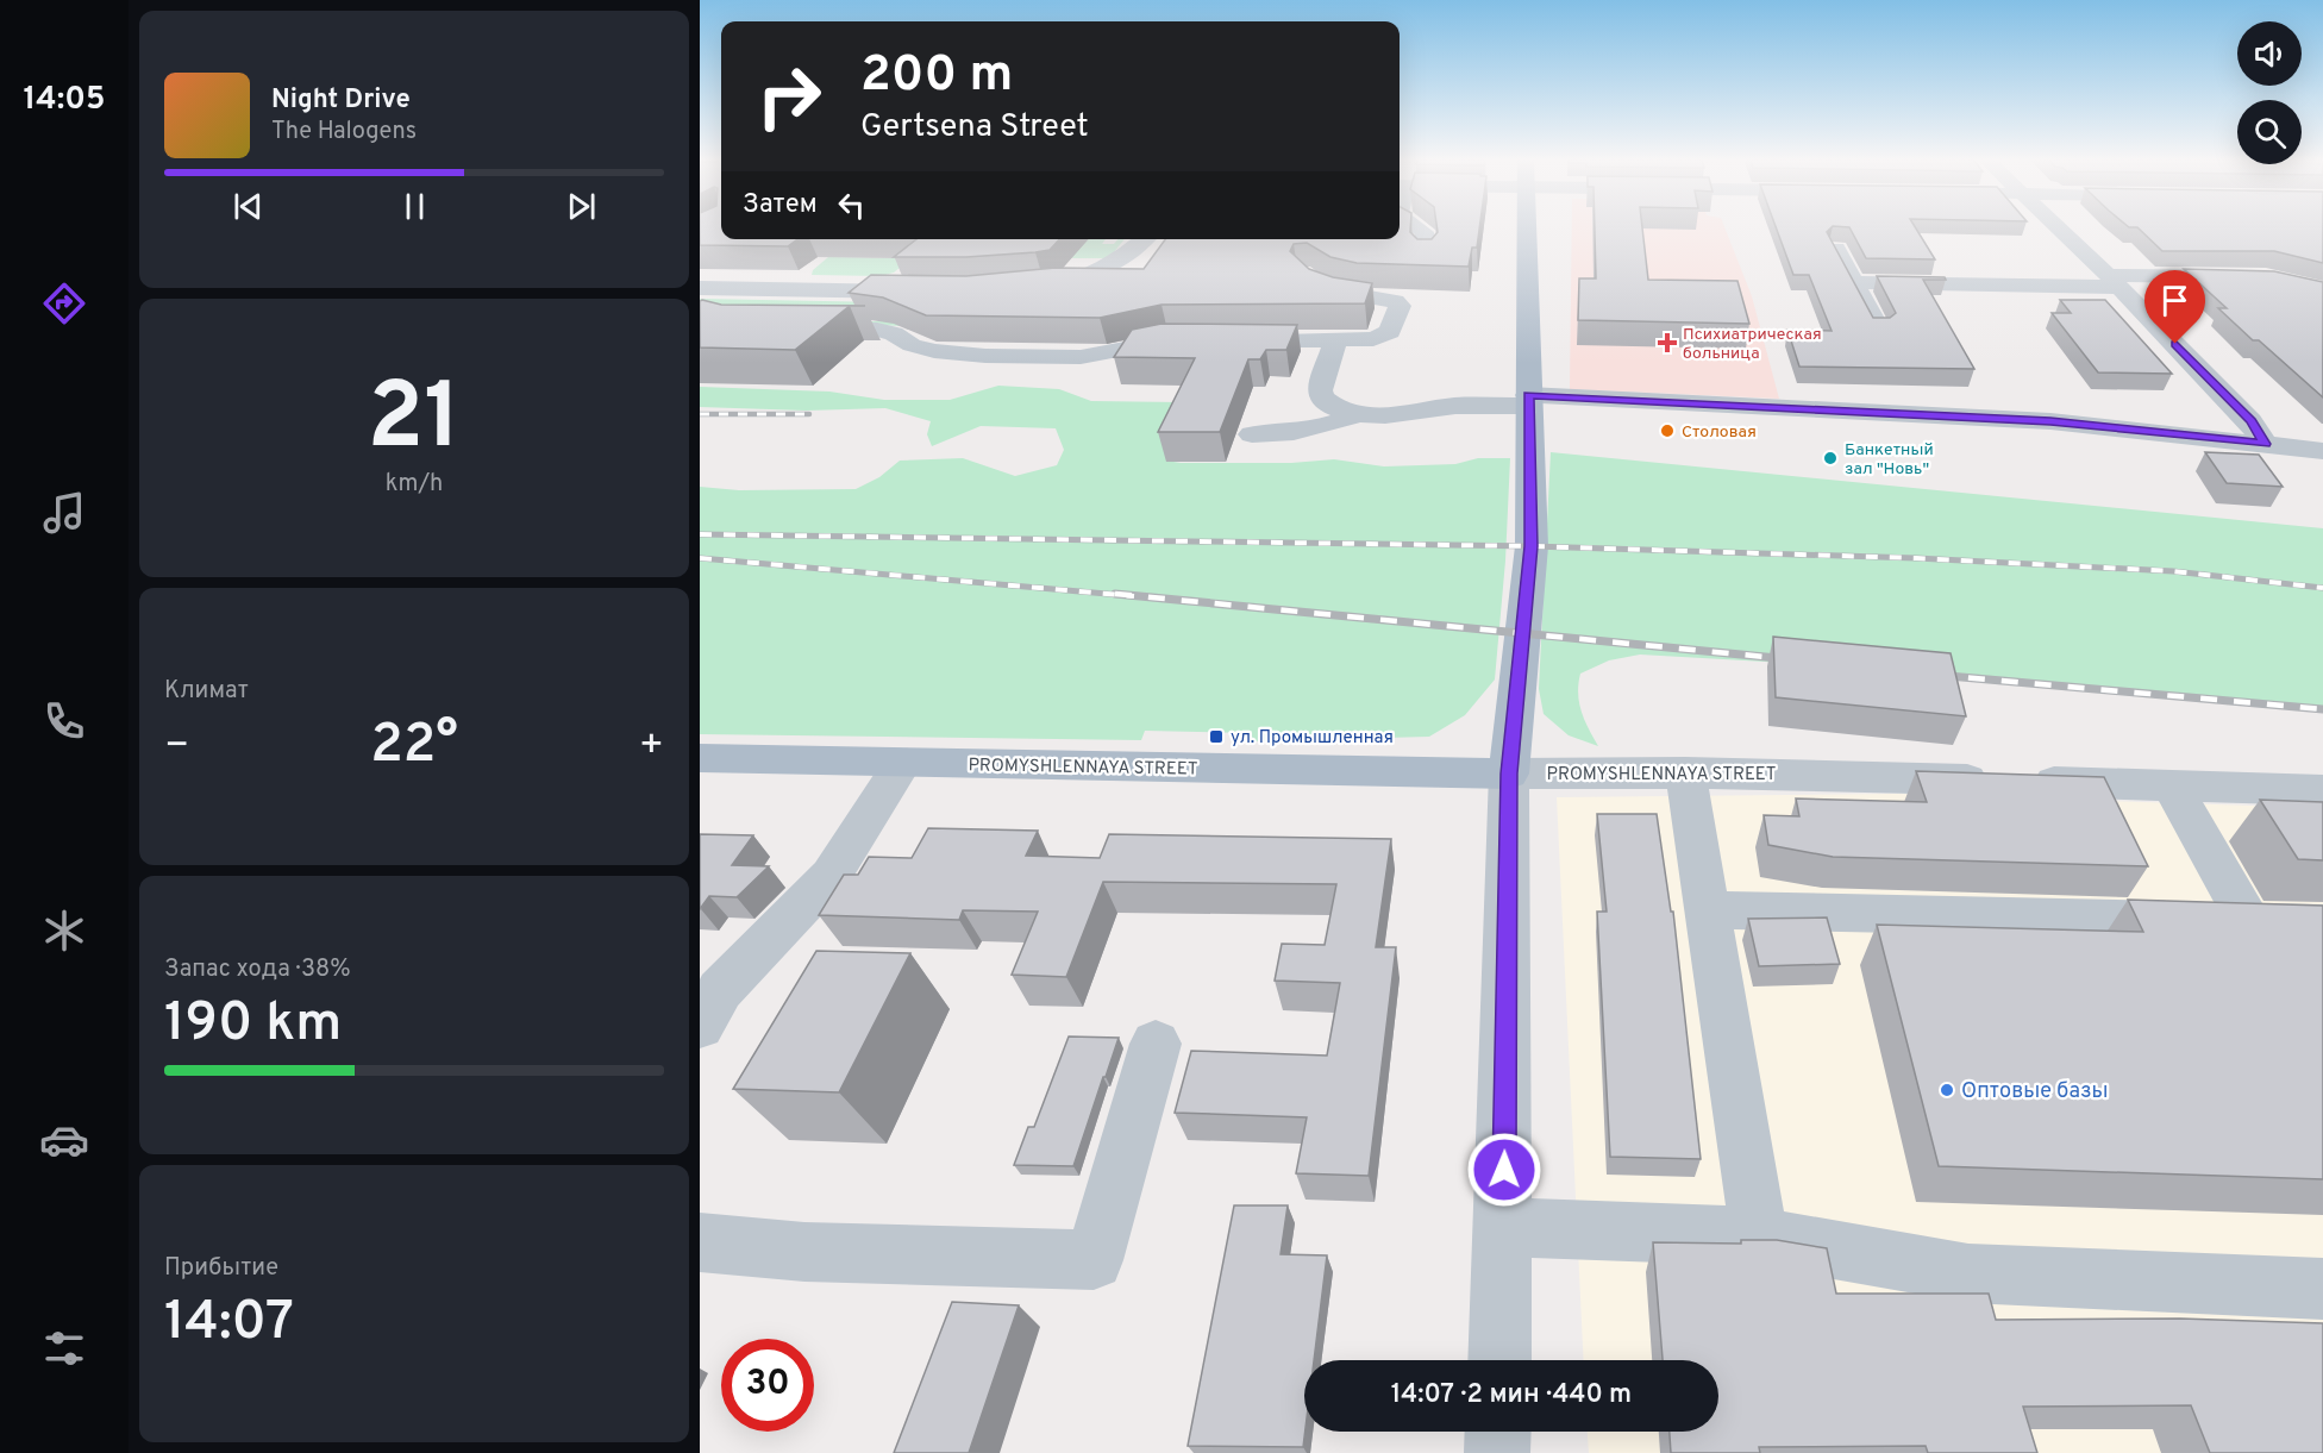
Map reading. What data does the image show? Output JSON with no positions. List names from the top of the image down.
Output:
{
  "streets": {
    "main road": ["PROMYSHLENNAYA STREET"]
  },
  "places": {
    "health": ["Психиатрическая больница"],
    "other": ["Столовая", "Банкетный зал \"Новь\"", "Оптовые базы"],
    "transit": ["ул. Промышленная"]
  },
  "page": {
    "tabs": "14:05",
    "turn": ["200 m", "Gertsena Street"],
    "song": ["Night Drive", "The Halogens"],
    "then": "Затем",
    "tile": [
      ["21", "km/h"],
      "Климат",
      ["Запас хода · 38%", "190 km"],
      ["Прибытие", "14:07"]
    ],
    "heat": ["−", "22°", "+"],
    "limit": "30",
    "trip": "14:07 · 2 мин · 440 m"
  }
}
